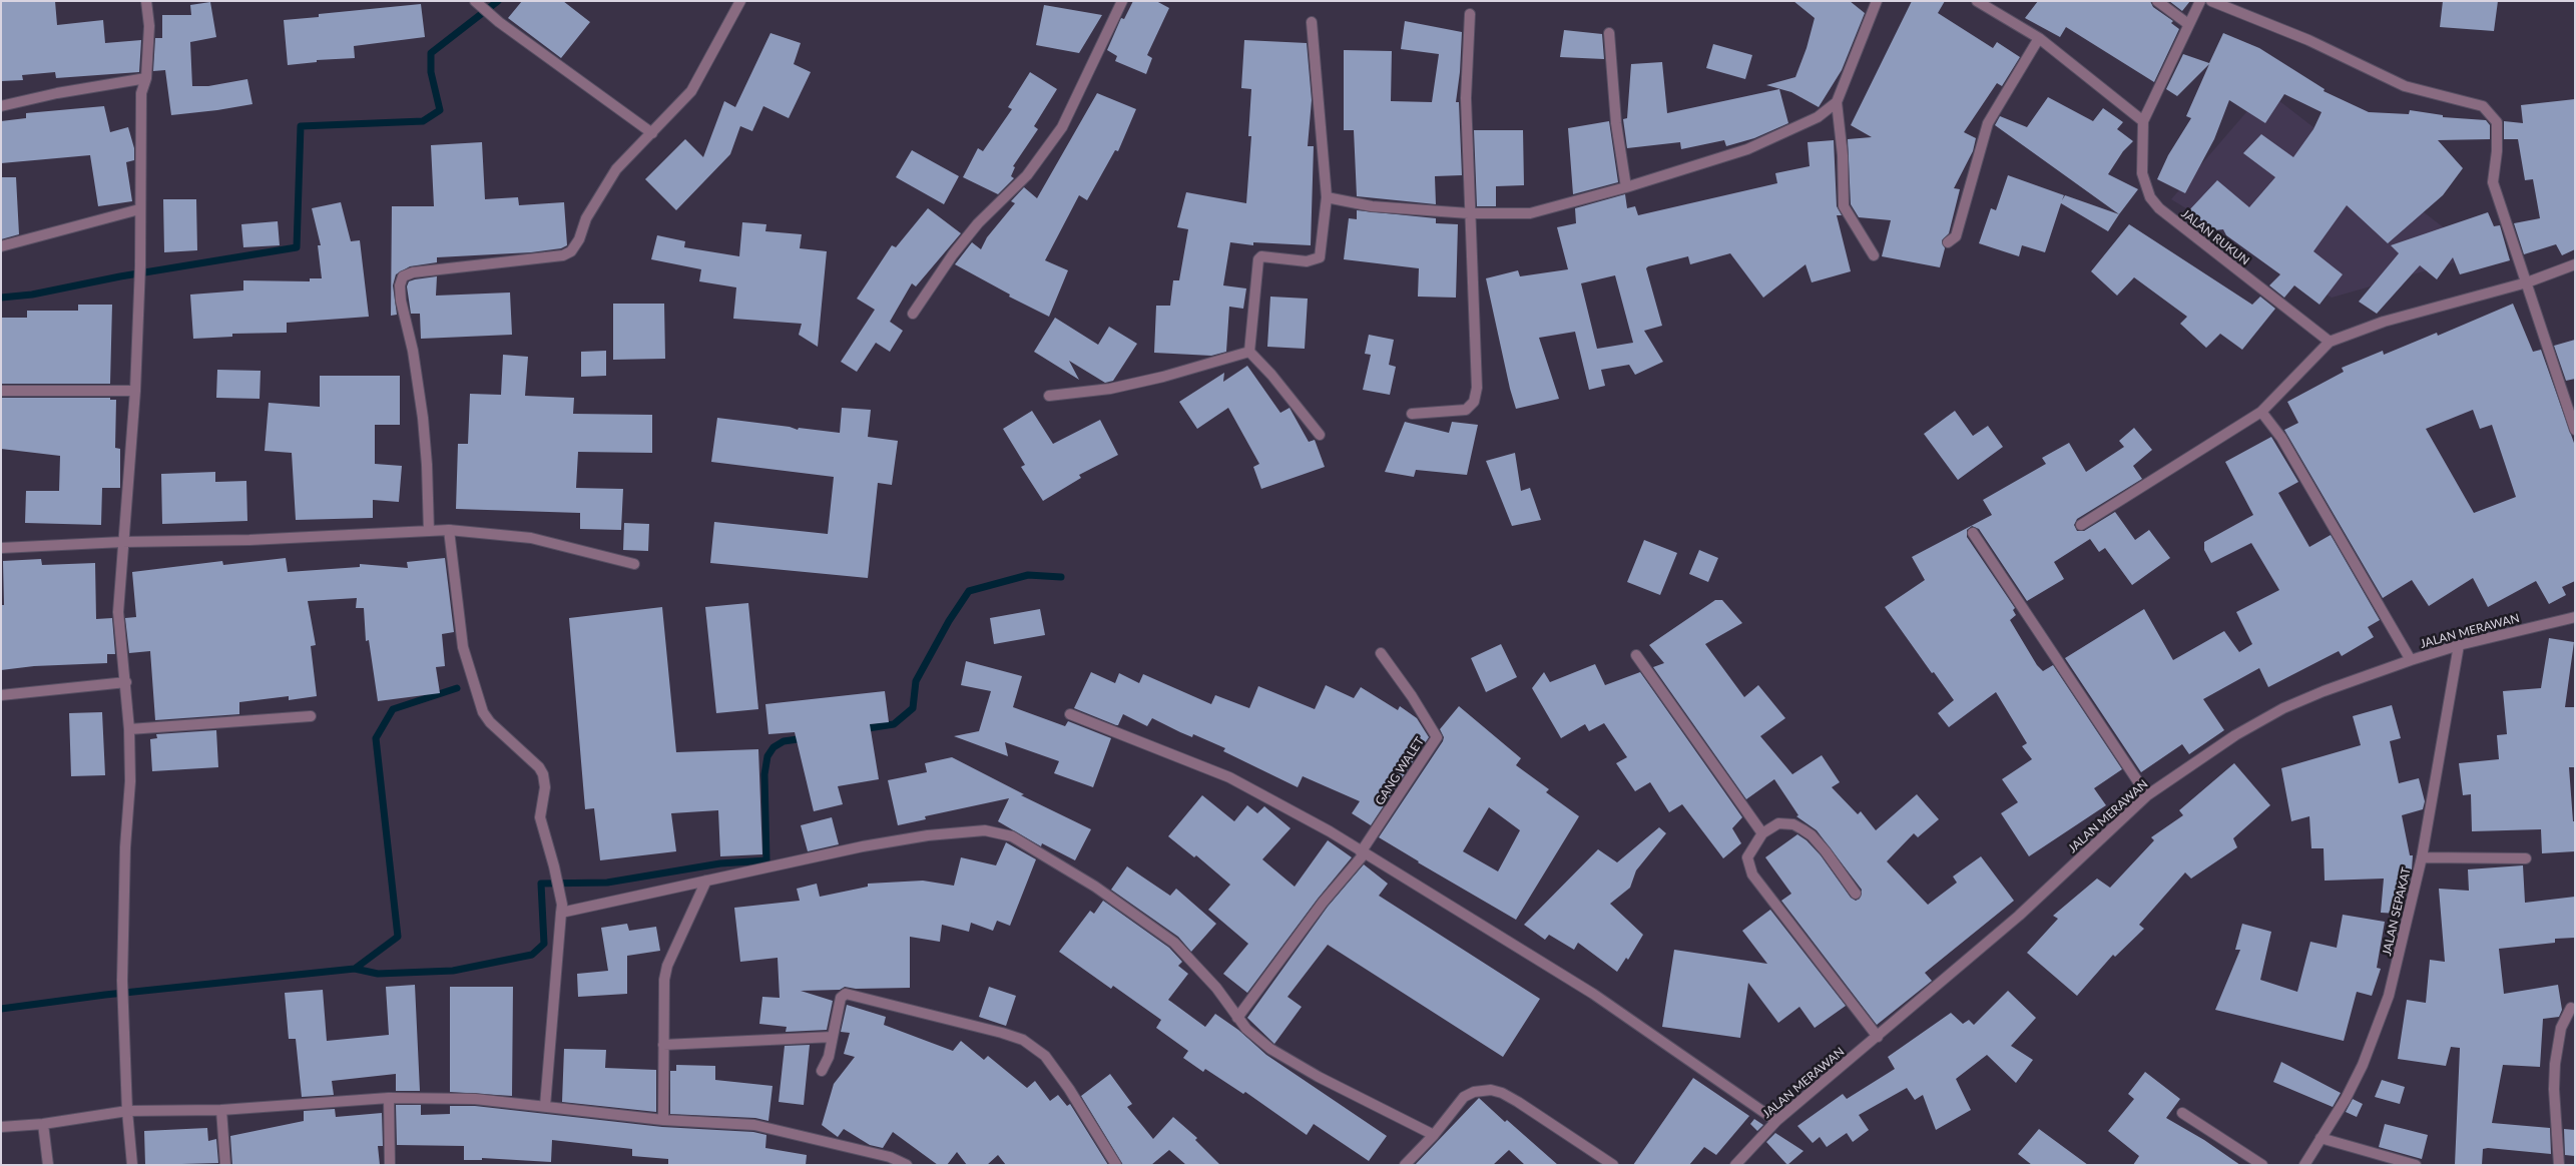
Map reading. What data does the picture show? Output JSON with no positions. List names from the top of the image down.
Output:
{
  "streets": {
    "street": [
      "JALAN RUKUN",
      "JALAN MERAWAN",
      "GANG WALET",
      "JALAN SEPAKAT"
    ]
  },
  "crossings": [
    ["JALAN MERAWAN", "JALAN SEPAKAT"]
  ]
}
